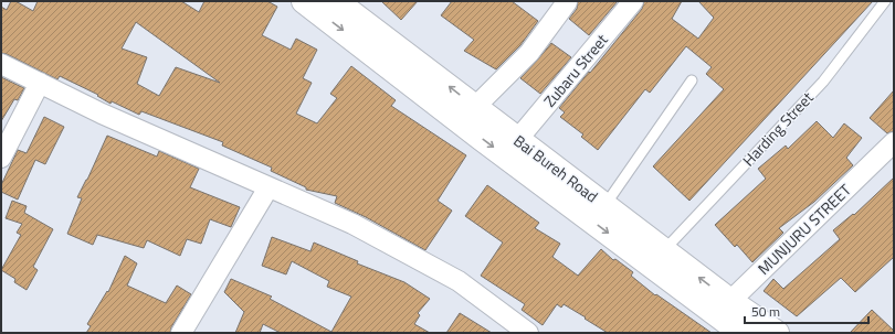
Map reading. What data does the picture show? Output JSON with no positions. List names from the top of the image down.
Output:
{
  "streets": {
    "highway": ["Bai Bureh Road"],
    "street": ["Zubaru Street", "MUNJURU STREET"],
    "lane": ["Harding Street"]
  },
  "crossings": [
    ["Zubaru Street", "Bai Bureh Road"],
    ["Harding Street", "Bai Bureh Road"],
    ["Bai Bureh Road", "MUNJURU STREET"]
  ],
  "scale_bar": "50 m"
}
